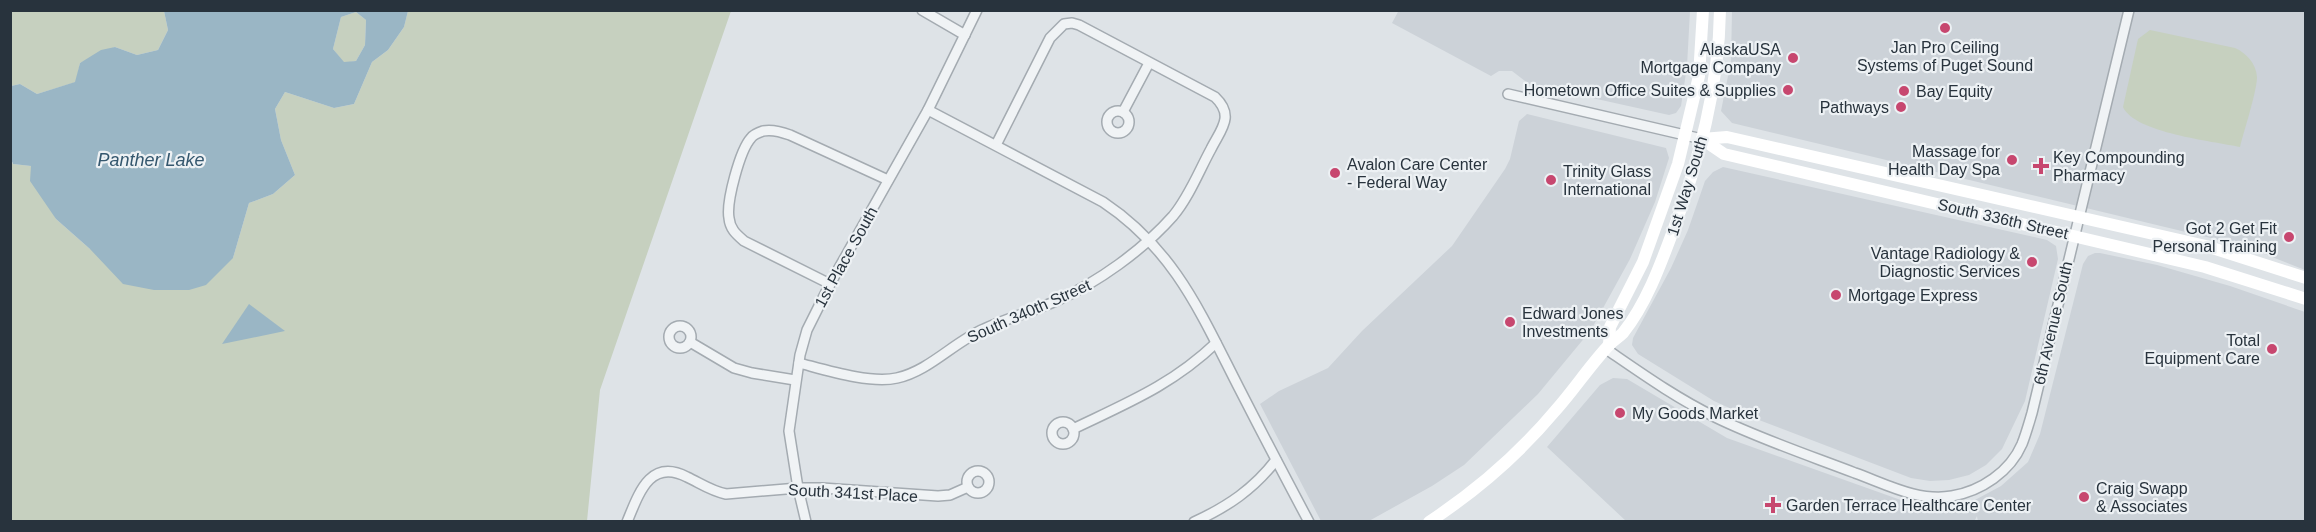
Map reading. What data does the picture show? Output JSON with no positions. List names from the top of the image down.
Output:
{
  "streets": {
    "main road": ["1st Way South", "South 336th Street"],
    "street": [
      "1st Place South",
      "South 340th Street",
      "6th Avenue South",
      "South 341st Place"
    ]
  },
  "crossings": [
    ["1st Way South", "South 336th Street"],
    ["1st Way South", "6th Avenue South"],
    ["South 336th Street", "6th Avenue South"],
    ["1st Place South", "South 340th Street"],
    ["1st Place South", "South 341st Place"]
  ],
  "water": ["Panther Lake"],
  "places": {
    "other": [
      "Jan Pro Ceiling Systems of Puget Sound",
      "AlaskaUSA Mortgage Company",
      "Hometown Office Suites & Supplies",
      "Bay Equity",
      "Pathways",
      "Massage for Health Day Spa",
      "Avalon Care Center - Federal Way",
      "Trinity Glass International",
      "Got 2 Get Fit Personal Training",
      "Vantage Radiology & Diagnostic Services",
      "Mortgage Express",
      "Edward Jones Investments",
      "Total Equipment Care",
      "My Goods Market",
      "Craig Swapp & Associates"
    ],
    "health": ["Key Compounding Pharmacy", "Garden Terrace Healthcare Center"]
  }
}
